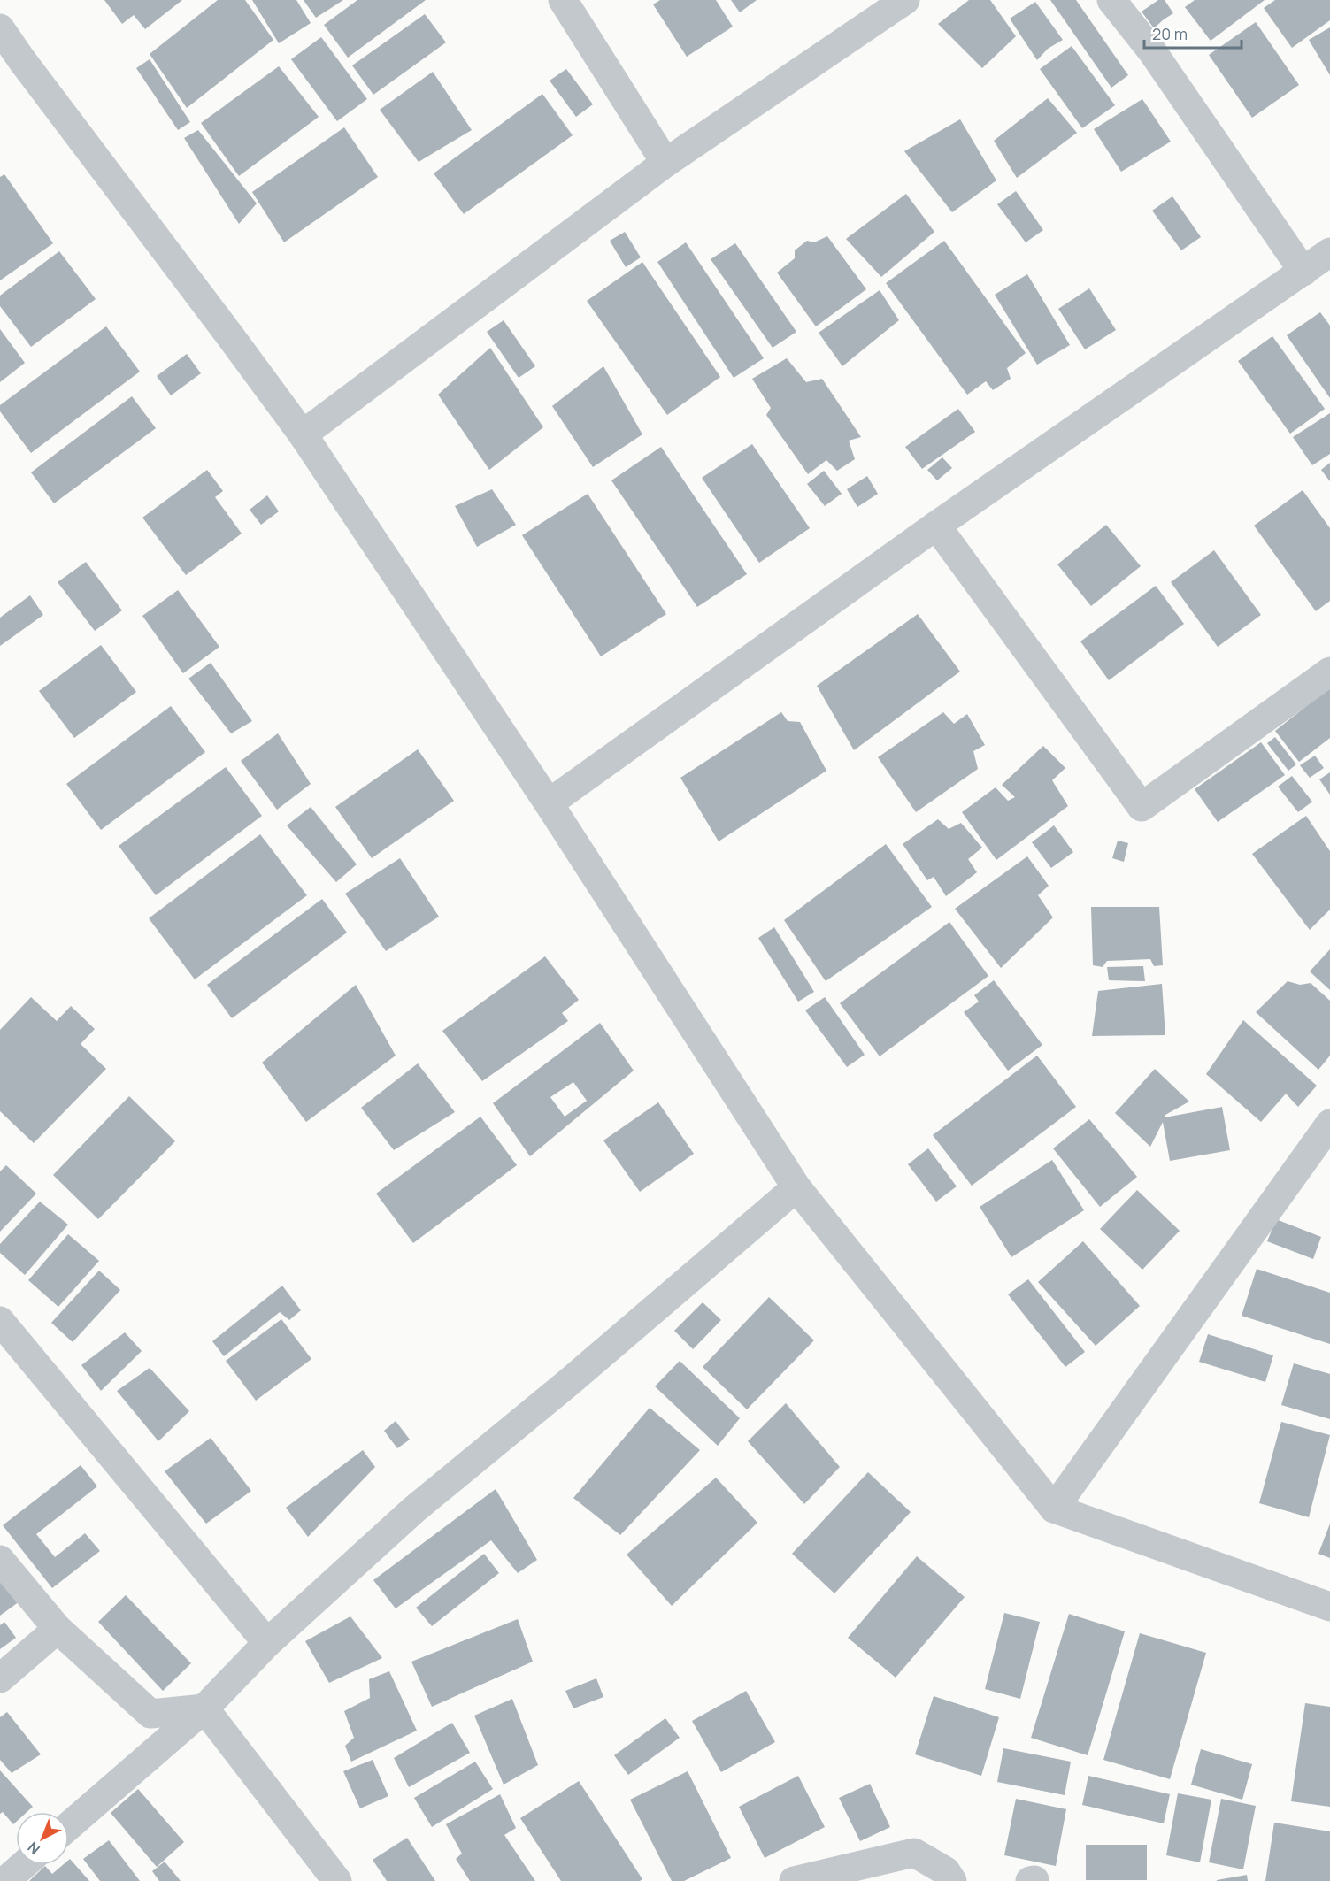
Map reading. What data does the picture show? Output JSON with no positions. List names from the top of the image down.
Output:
{
  "scale_bar": "20 m",
  "north": "bottom left"
}
